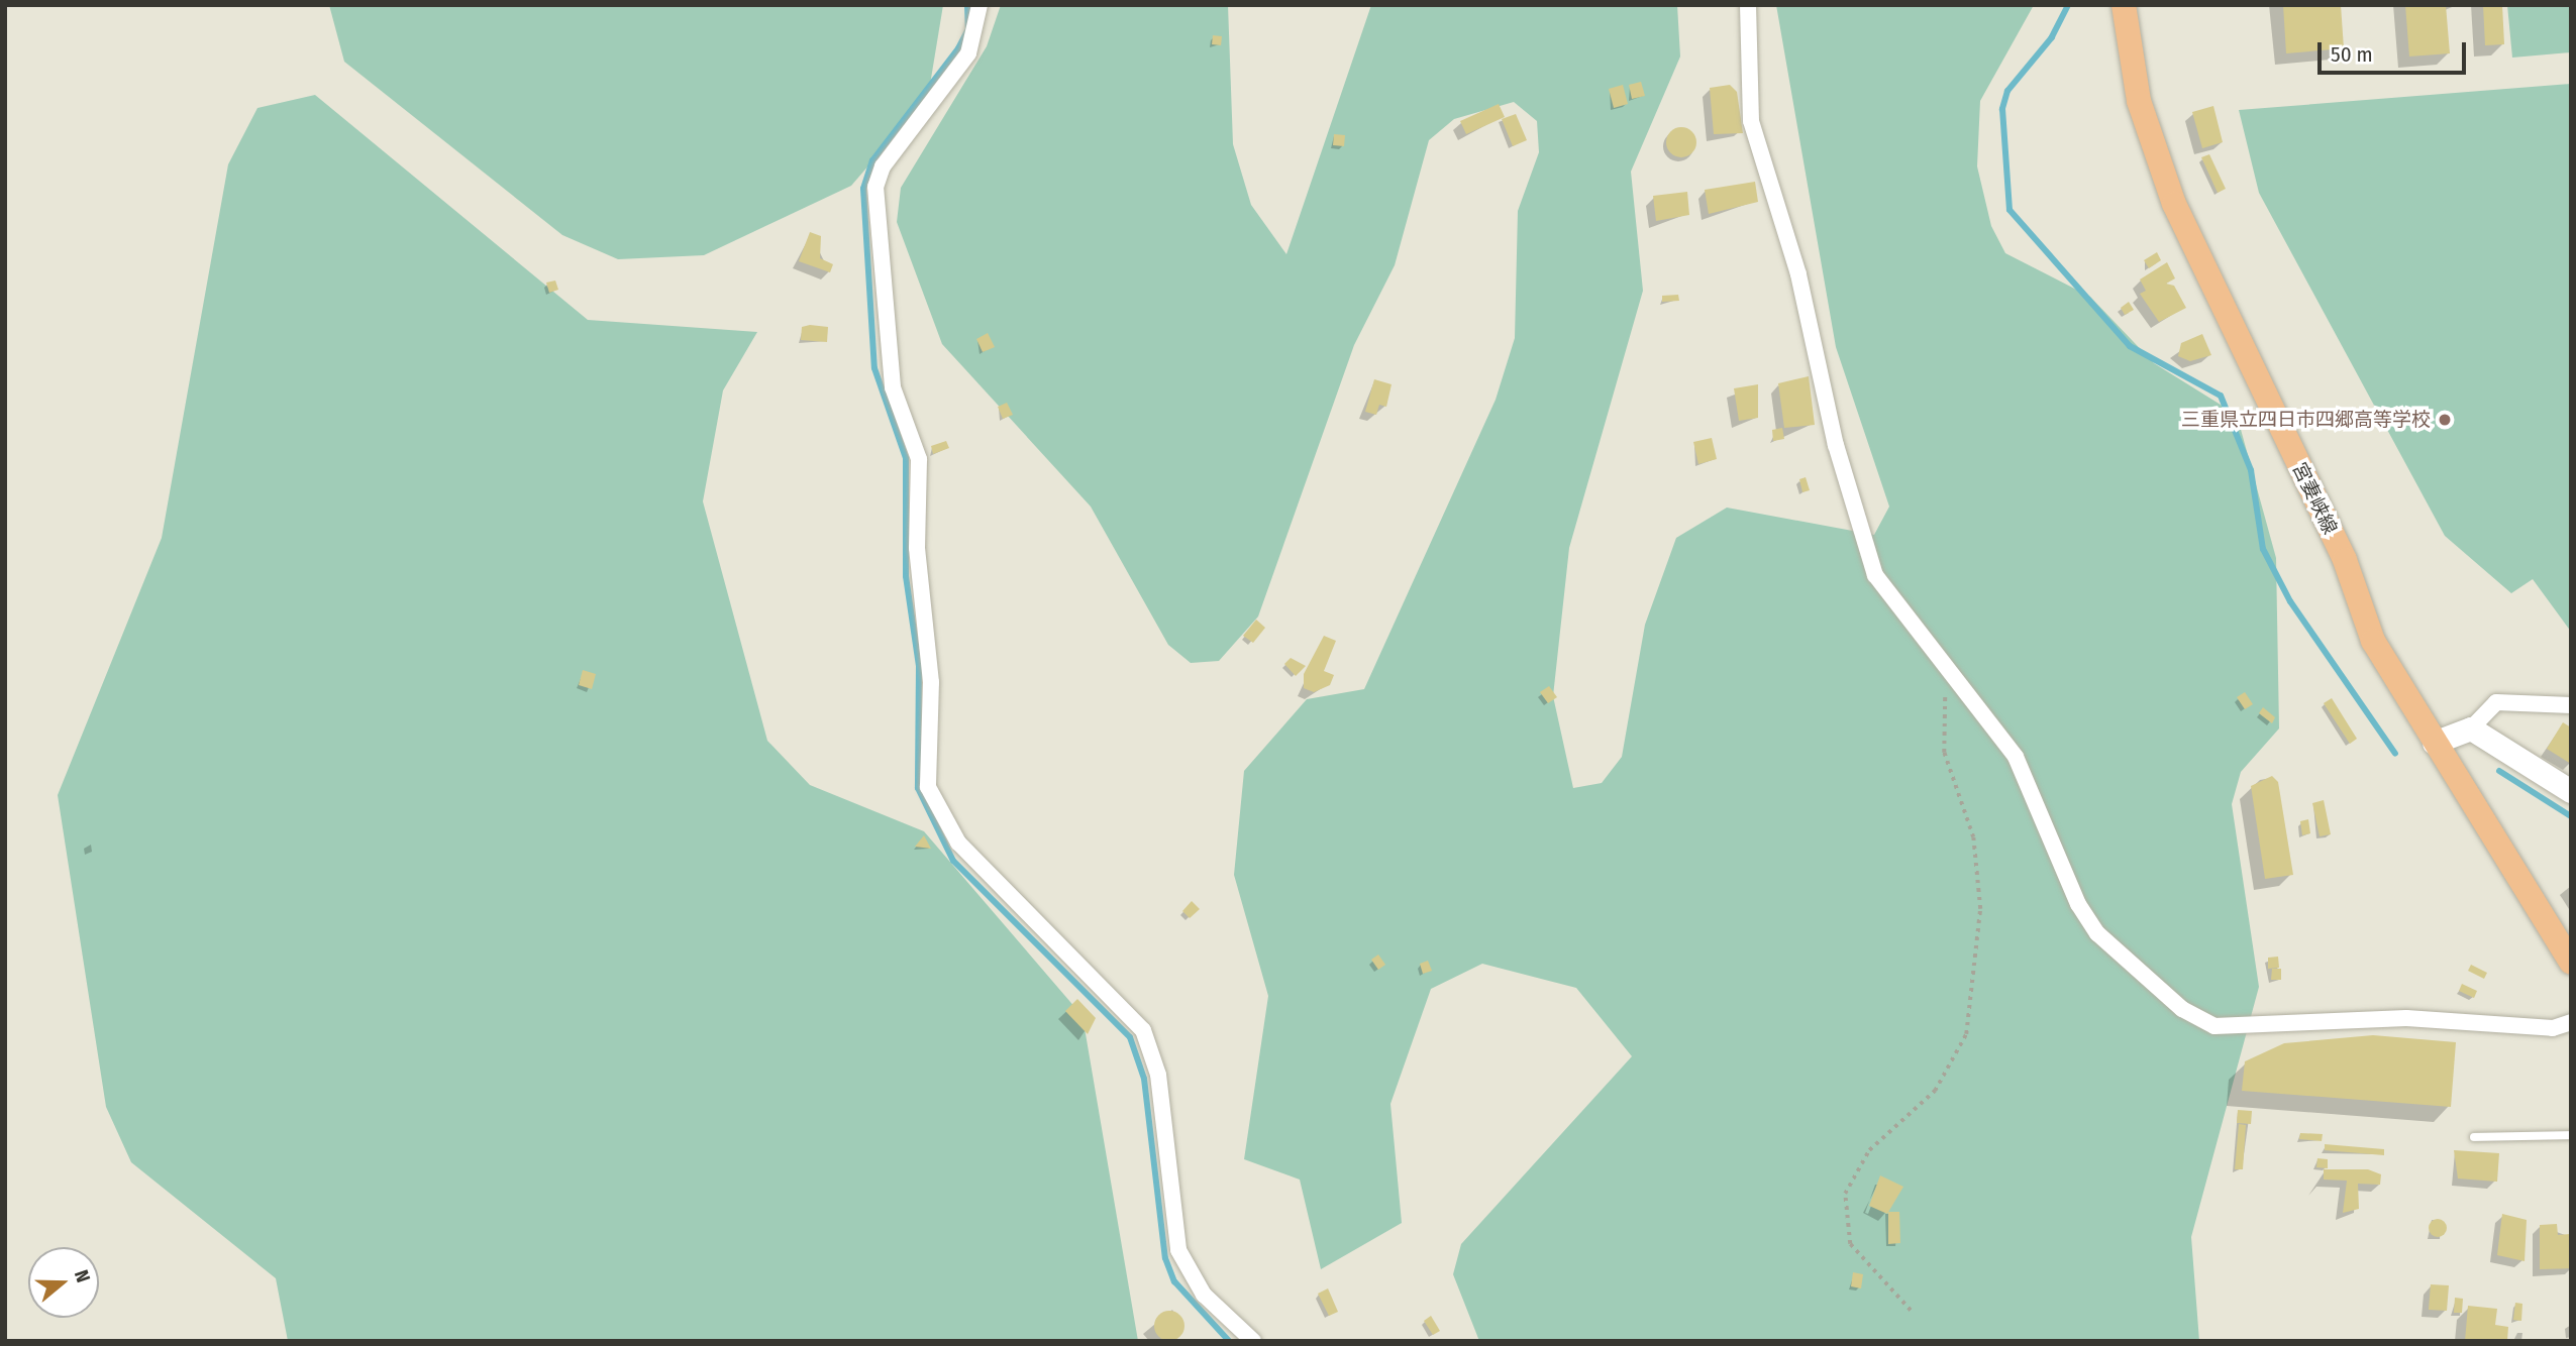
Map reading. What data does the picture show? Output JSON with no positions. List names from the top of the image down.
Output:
{
  "streets": {
    "main road": ["宮妻峡線"]
  },
  "places": ["三重県立四日市四郷高等学校"],
  "scale_bar": "50 m",
  "north": "right"
}
